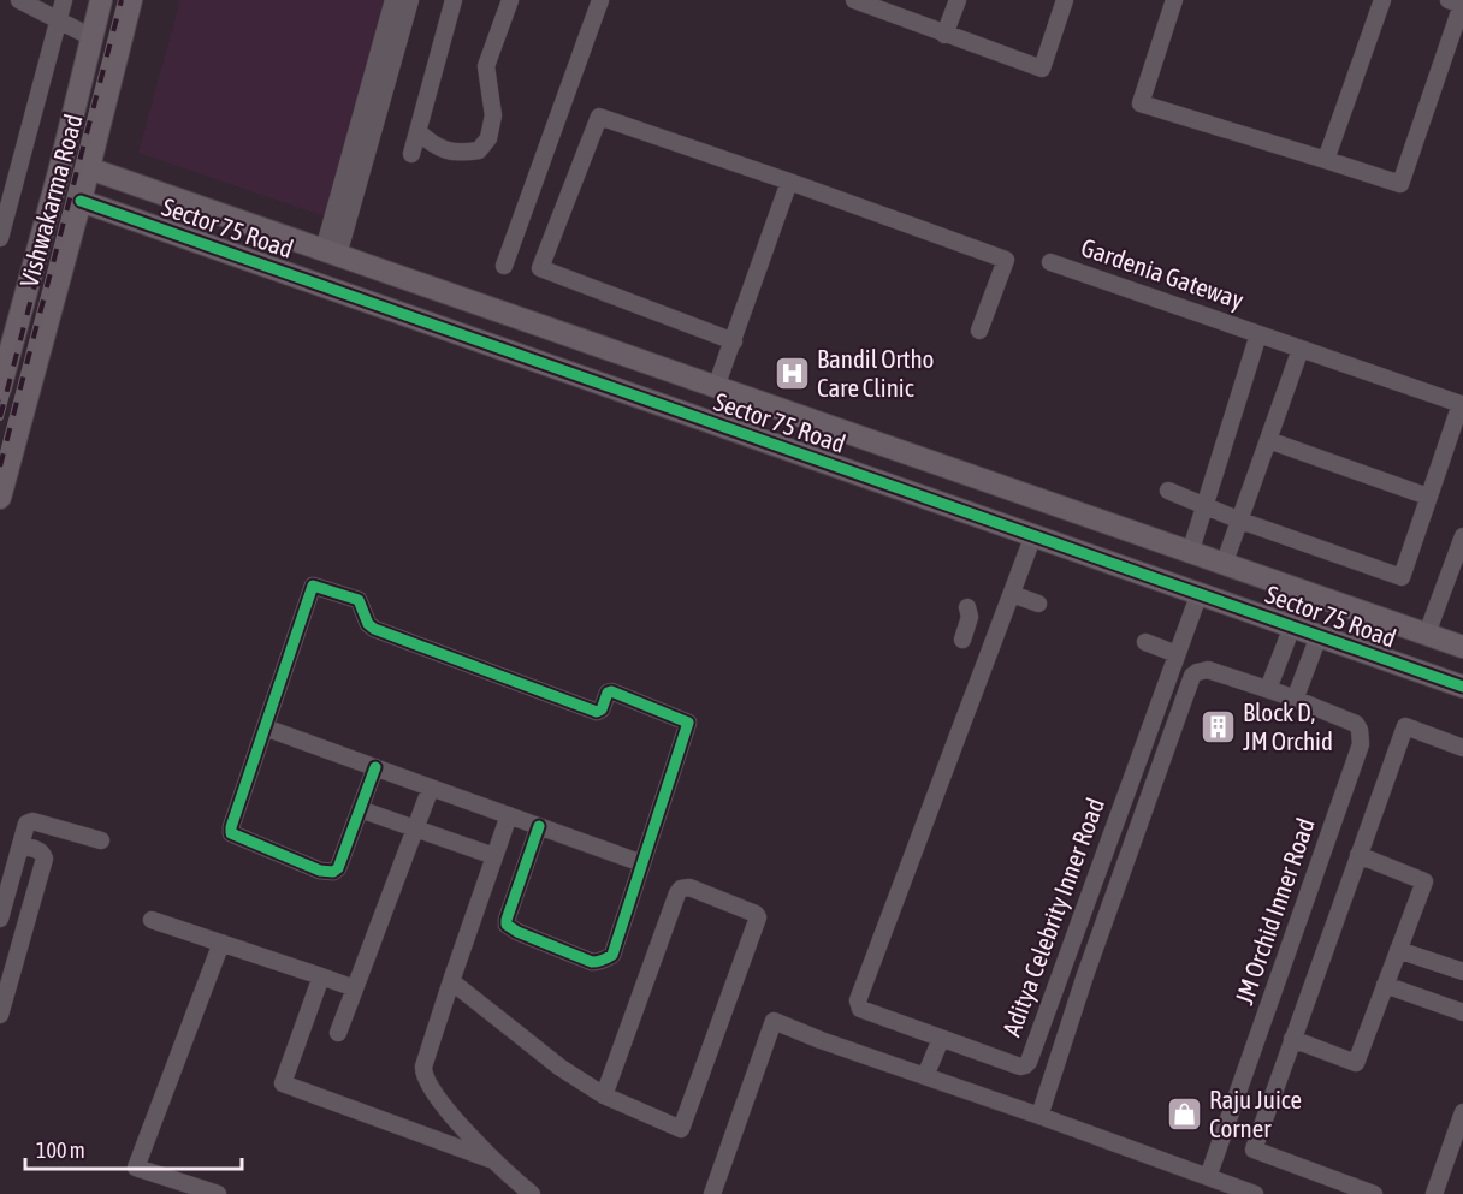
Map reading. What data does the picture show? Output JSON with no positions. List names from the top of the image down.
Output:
{
  "streets": {
    "street": [
      "Vishwakarma Road",
      "Sector 75 Road",
      "Gardenia Gateway",
      "JM Orchid Inner Road",
      "Aditya Celebrity Inner Road"
    ]
  },
  "crossings": [
    ["Vishwakarma Road", "Sector 75 Road"],
    ["Sector 75 Road", "Gardenia Gateway"],
    ["Sector 75 Road", "Aditya Celebrity Inner Road"]
  ],
  "places": {
    "hospital": ["Bandil Ortho Care Clinic"],
    "building": ["Block D, JM Orchid"],
    "shop": ["Raju Juice Corner"]
  },
  "scale_bar": "100 m"
}
